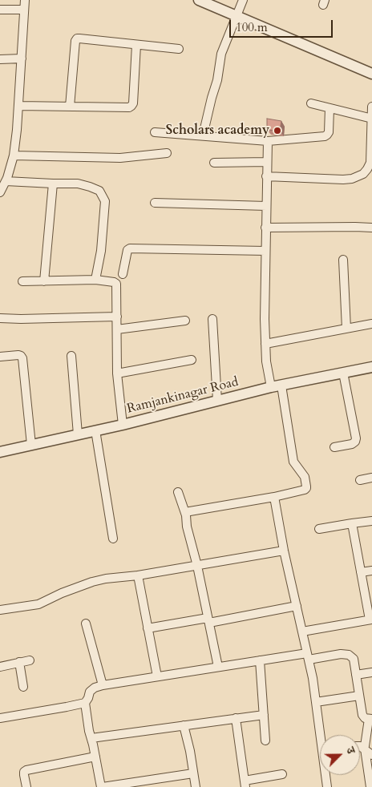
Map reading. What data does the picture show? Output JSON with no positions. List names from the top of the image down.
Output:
{
  "streets": {
    "street": ["Ramjankinagar Road"]
  },
  "places": ["Scholars academy"],
  "scale_bar": "100 m",
  "north": "top right"
}
